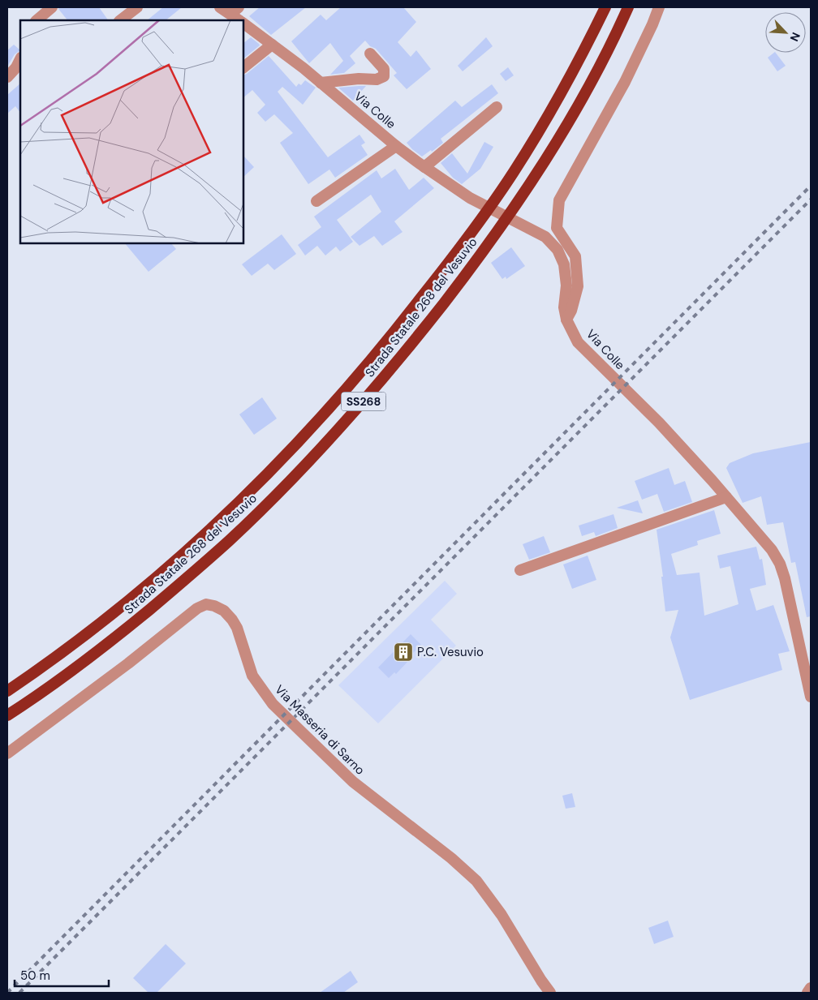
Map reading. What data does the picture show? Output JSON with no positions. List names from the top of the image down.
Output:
{
  "streets": {
    "highway": ["Strada Statale 268 del Vesuvio", "SS268"],
    "street": ["Via Colle", "Via Masseria di Sarno"]
  },
  "places": {
    "building": ["P.C. Vesuvio"]
  },
  "scale_bar": "50 m",
  "north": "bottom right"
}
